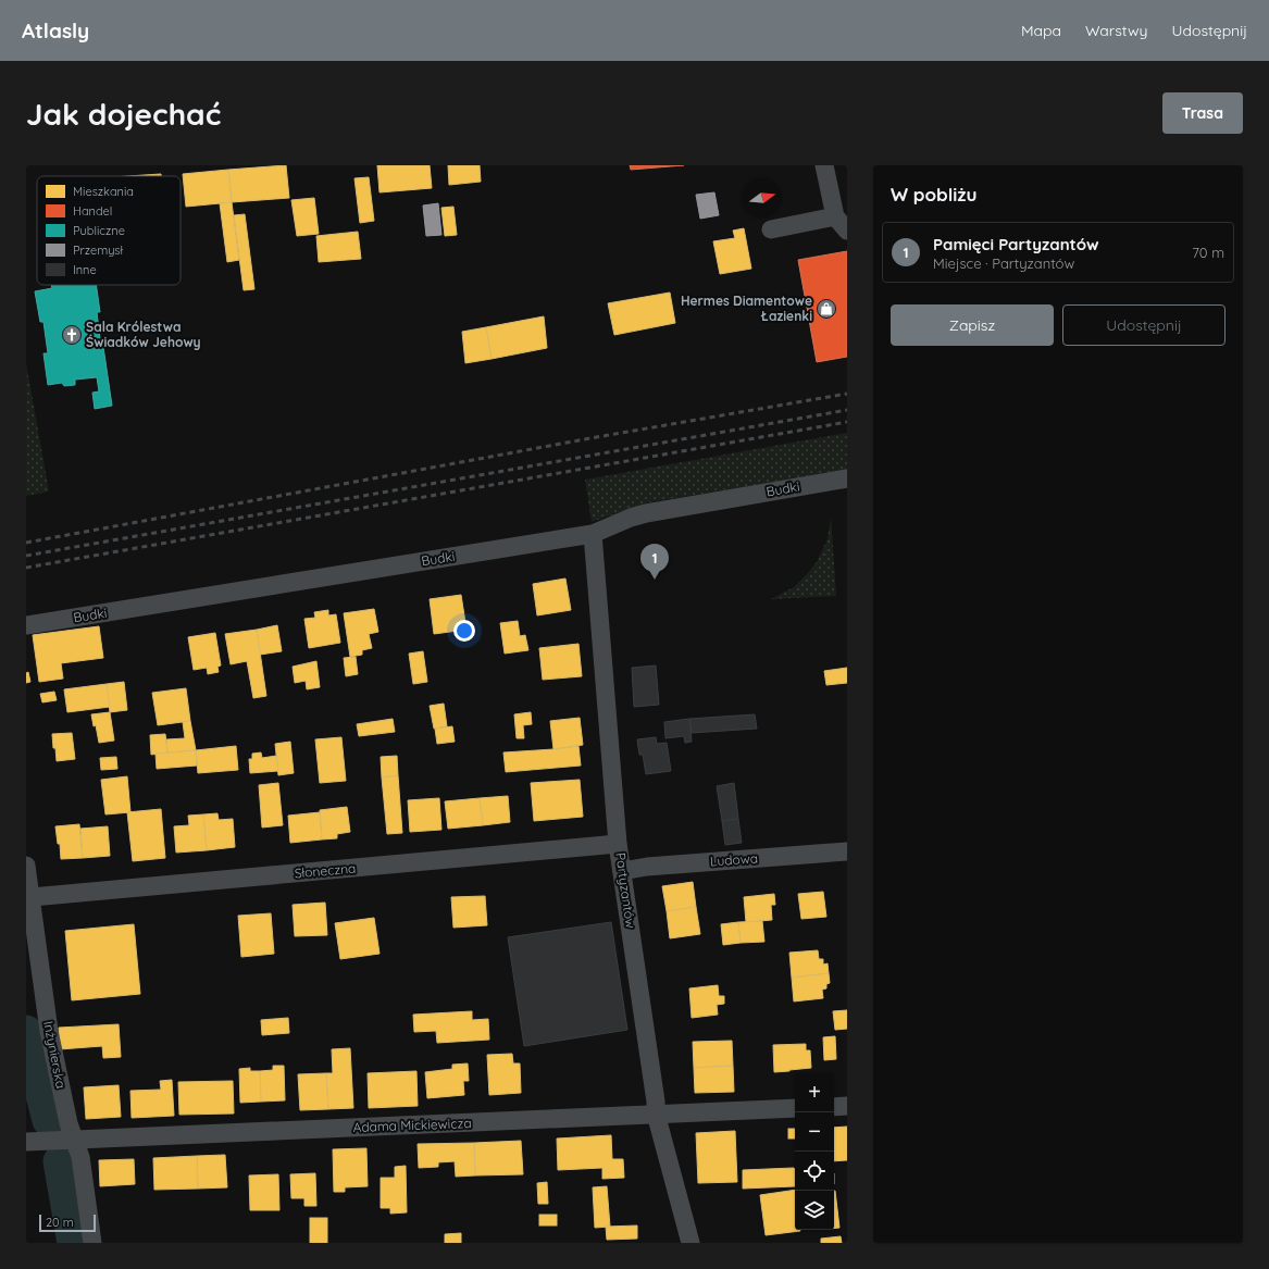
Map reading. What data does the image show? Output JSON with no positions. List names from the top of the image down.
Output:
{
  "streets": {
    "street": [
      "Budki",
      "Ludowa",
      "Słoneczna",
      "Partyzantów",
      "Inżynierska",
      "Adama Mickiewicza"
    ]
  },
  "crossings": [
    ["Budki", "Partyzantów"],
    ["Ludowa", "Partyzantów"],
    ["Słoneczna", "Partyzantów"],
    ["Słoneczna", "Inżynierska"],
    ["Partyzantów", "Adama Mickiewicza"],
    ["Inżynierska", "Adama Mickiewicza"]
  ],
  "places": {
    "shop": ["Hermes Diamentowe Łazienki"],
    "church": ["Sala Królestwa Świadków Jehowy"]
  },
  "legend": [
    "Mieszkania",
    "Handel",
    "Publiczne",
    "Przemysł",
    "Inne"
  ],
  "scale_bar": "20 m",
  "north": "right",
  "page": {
    "header": "Atlasly",
    "nav": ["Mapa", "Warstwy", "Udostępnij"],
    "buttons": [
      "Trasa",
      ["Zapisz", "Udostępnij"]
    ],
    "title": "Jak dojechać",
    "heading": "W pobliżu",
    "list": [
      {
        "mark": "1",
        "name": "Pamięci Partyzantów",
        "note": "Miejsce · Partyzantów",
        "value": "70 m"
      }
    ],
    "pins": "1",
    "map_buttons": ["+", "−"],
    "scale": "20 m"
  }
}
